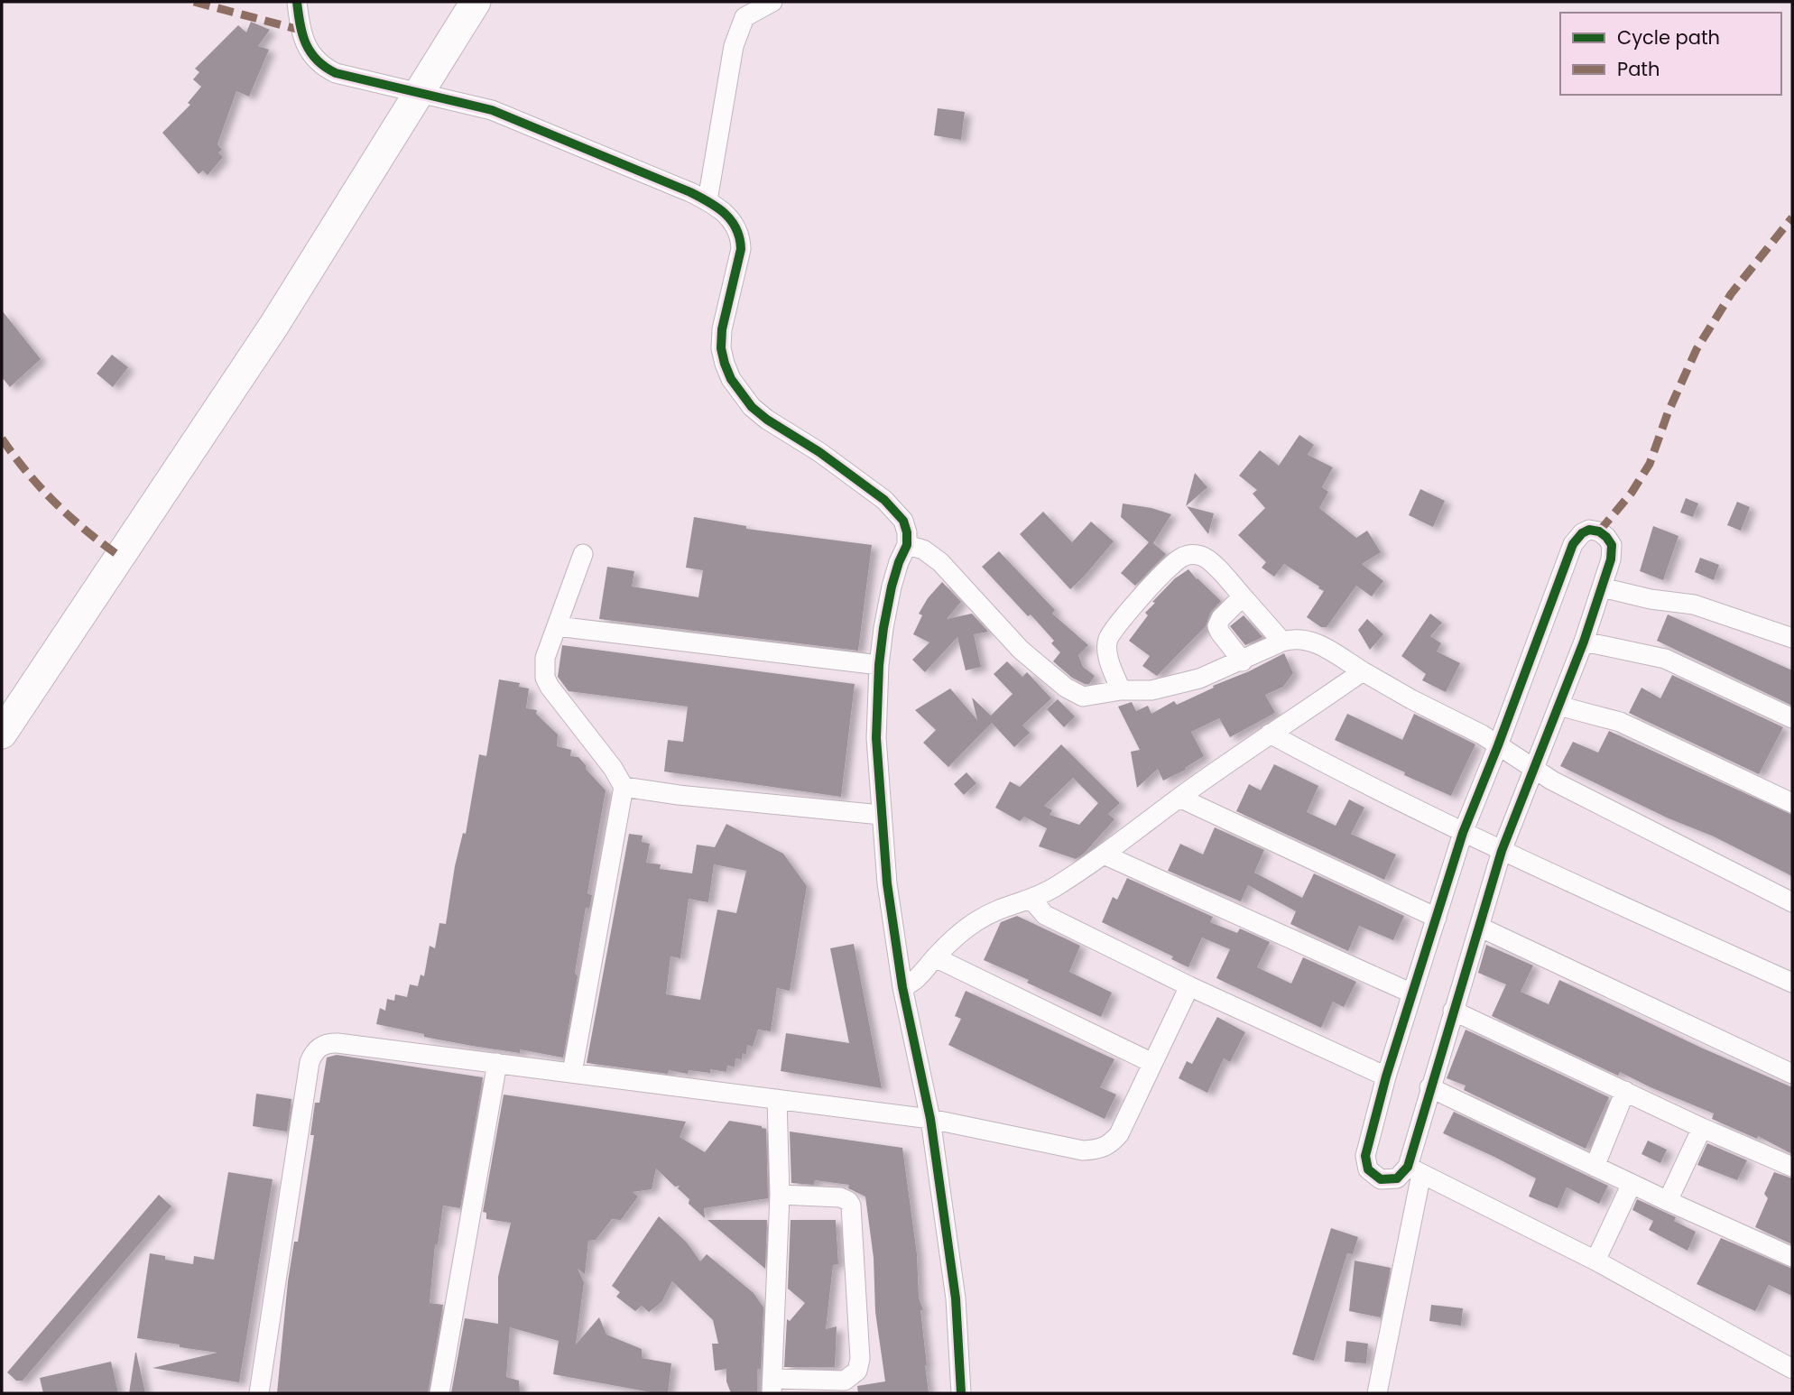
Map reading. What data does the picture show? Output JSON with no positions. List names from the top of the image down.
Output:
{
  "legend": ["Cycle path", "Path"]
}
